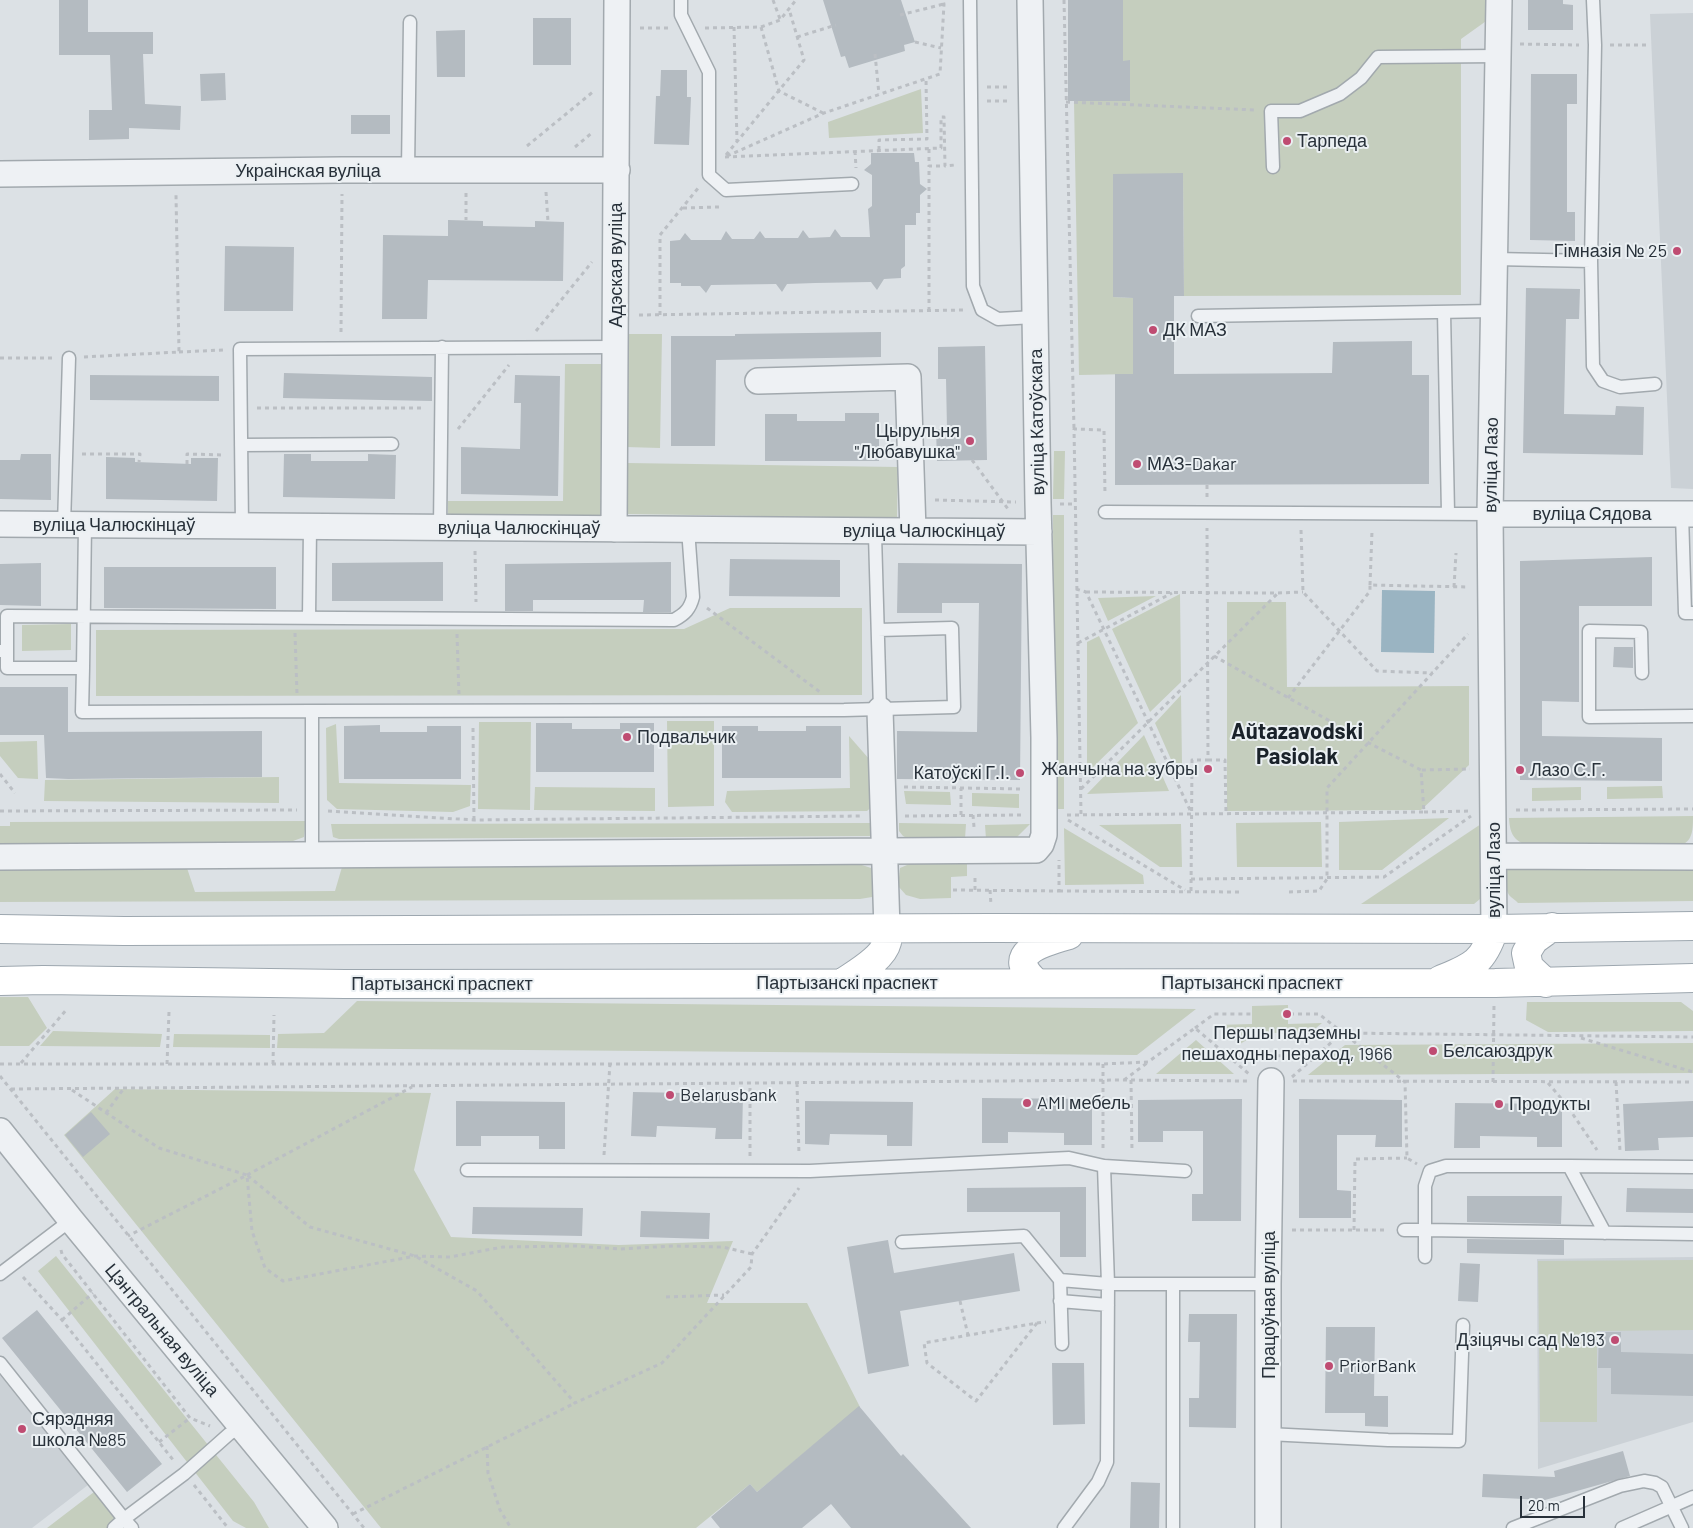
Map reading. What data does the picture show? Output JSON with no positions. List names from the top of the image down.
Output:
{
  "streets": {
    "main road": ["Партызанскі праспект"],
    "street": [
      "Украінская вуліца",
      "Адэская вуліца",
      "вуліца Катоўскага",
      "вуліца Лазо",
      "вуліца Сядова",
      "вуліца Чалюскінцаў",
      "Працоўная вуліца",
      "Цэнтральная вуліца"
    ]
  },
  "crossings": [
    ["Украінская вуліца", "Адэская вуліца"],
    ["Адэская вуліца", "вуліца Чалюскінцаў"],
    ["вуліца Катоўскага", "вуліца Чалюскінцаў"],
    ["вуліца Лазо", "вуліца Сядова"]
  ],
  "districts": ["Aŭtazavodski Pasiolak"],
  "places": [
    "Тарпеда",
    "Гімназія № 25",
    "ДК МАЗ",
    "Цырульня \"Любавушка\"",
    "МАЗ-Dakar",
    "Подвальчик",
    "Жанчына на зубры",
    "Лазо С.Г.",
    "Катоўскі Г.І.",
    "Першы падземны пешаходны пераход, 1966",
    "Белсаюздрук",
    "Belarusbank",
    "AMI мебель",
    "Продукты",
    "Дзіцячы сад №193",
    "PriorBank",
    "Сярэдняя школа №85"
  ],
  "scale_bar": "20 m"
}
